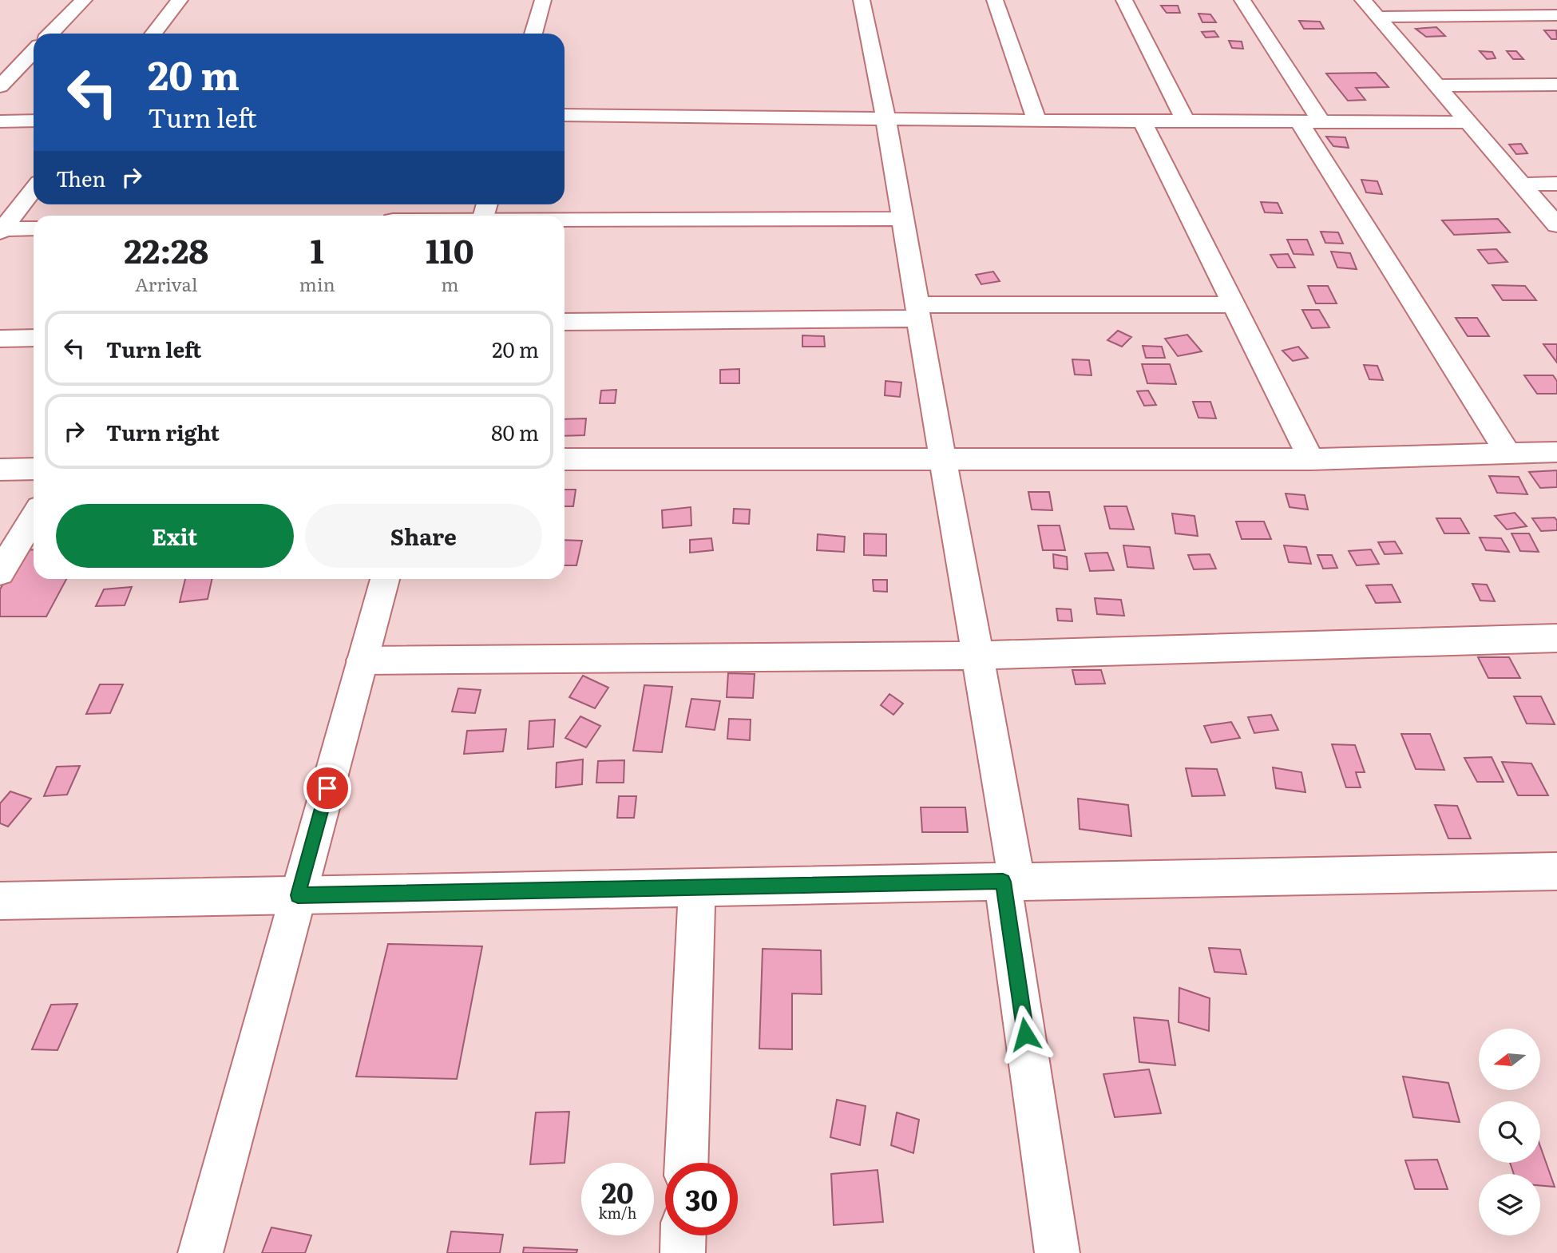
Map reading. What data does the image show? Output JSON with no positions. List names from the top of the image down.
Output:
{
  "north": "left",
  "page": {
    "turn": ["20 m", "Turn left"],
    "then": "Then",
    "eta": [
      "22:28",
      "Arrival",
      "1",
      "min",
      "110",
      "m"
    ],
    "list": [
      {
        "name": "Turn left",
        "value": "20 m"
      },
      {
        "name": "Turn right",
        "value": "80 m"
      }
    ],
    "buttons": ["Exit", "Share"],
    "speed": "20 km/h",
    "limit": "30"
  }
}
